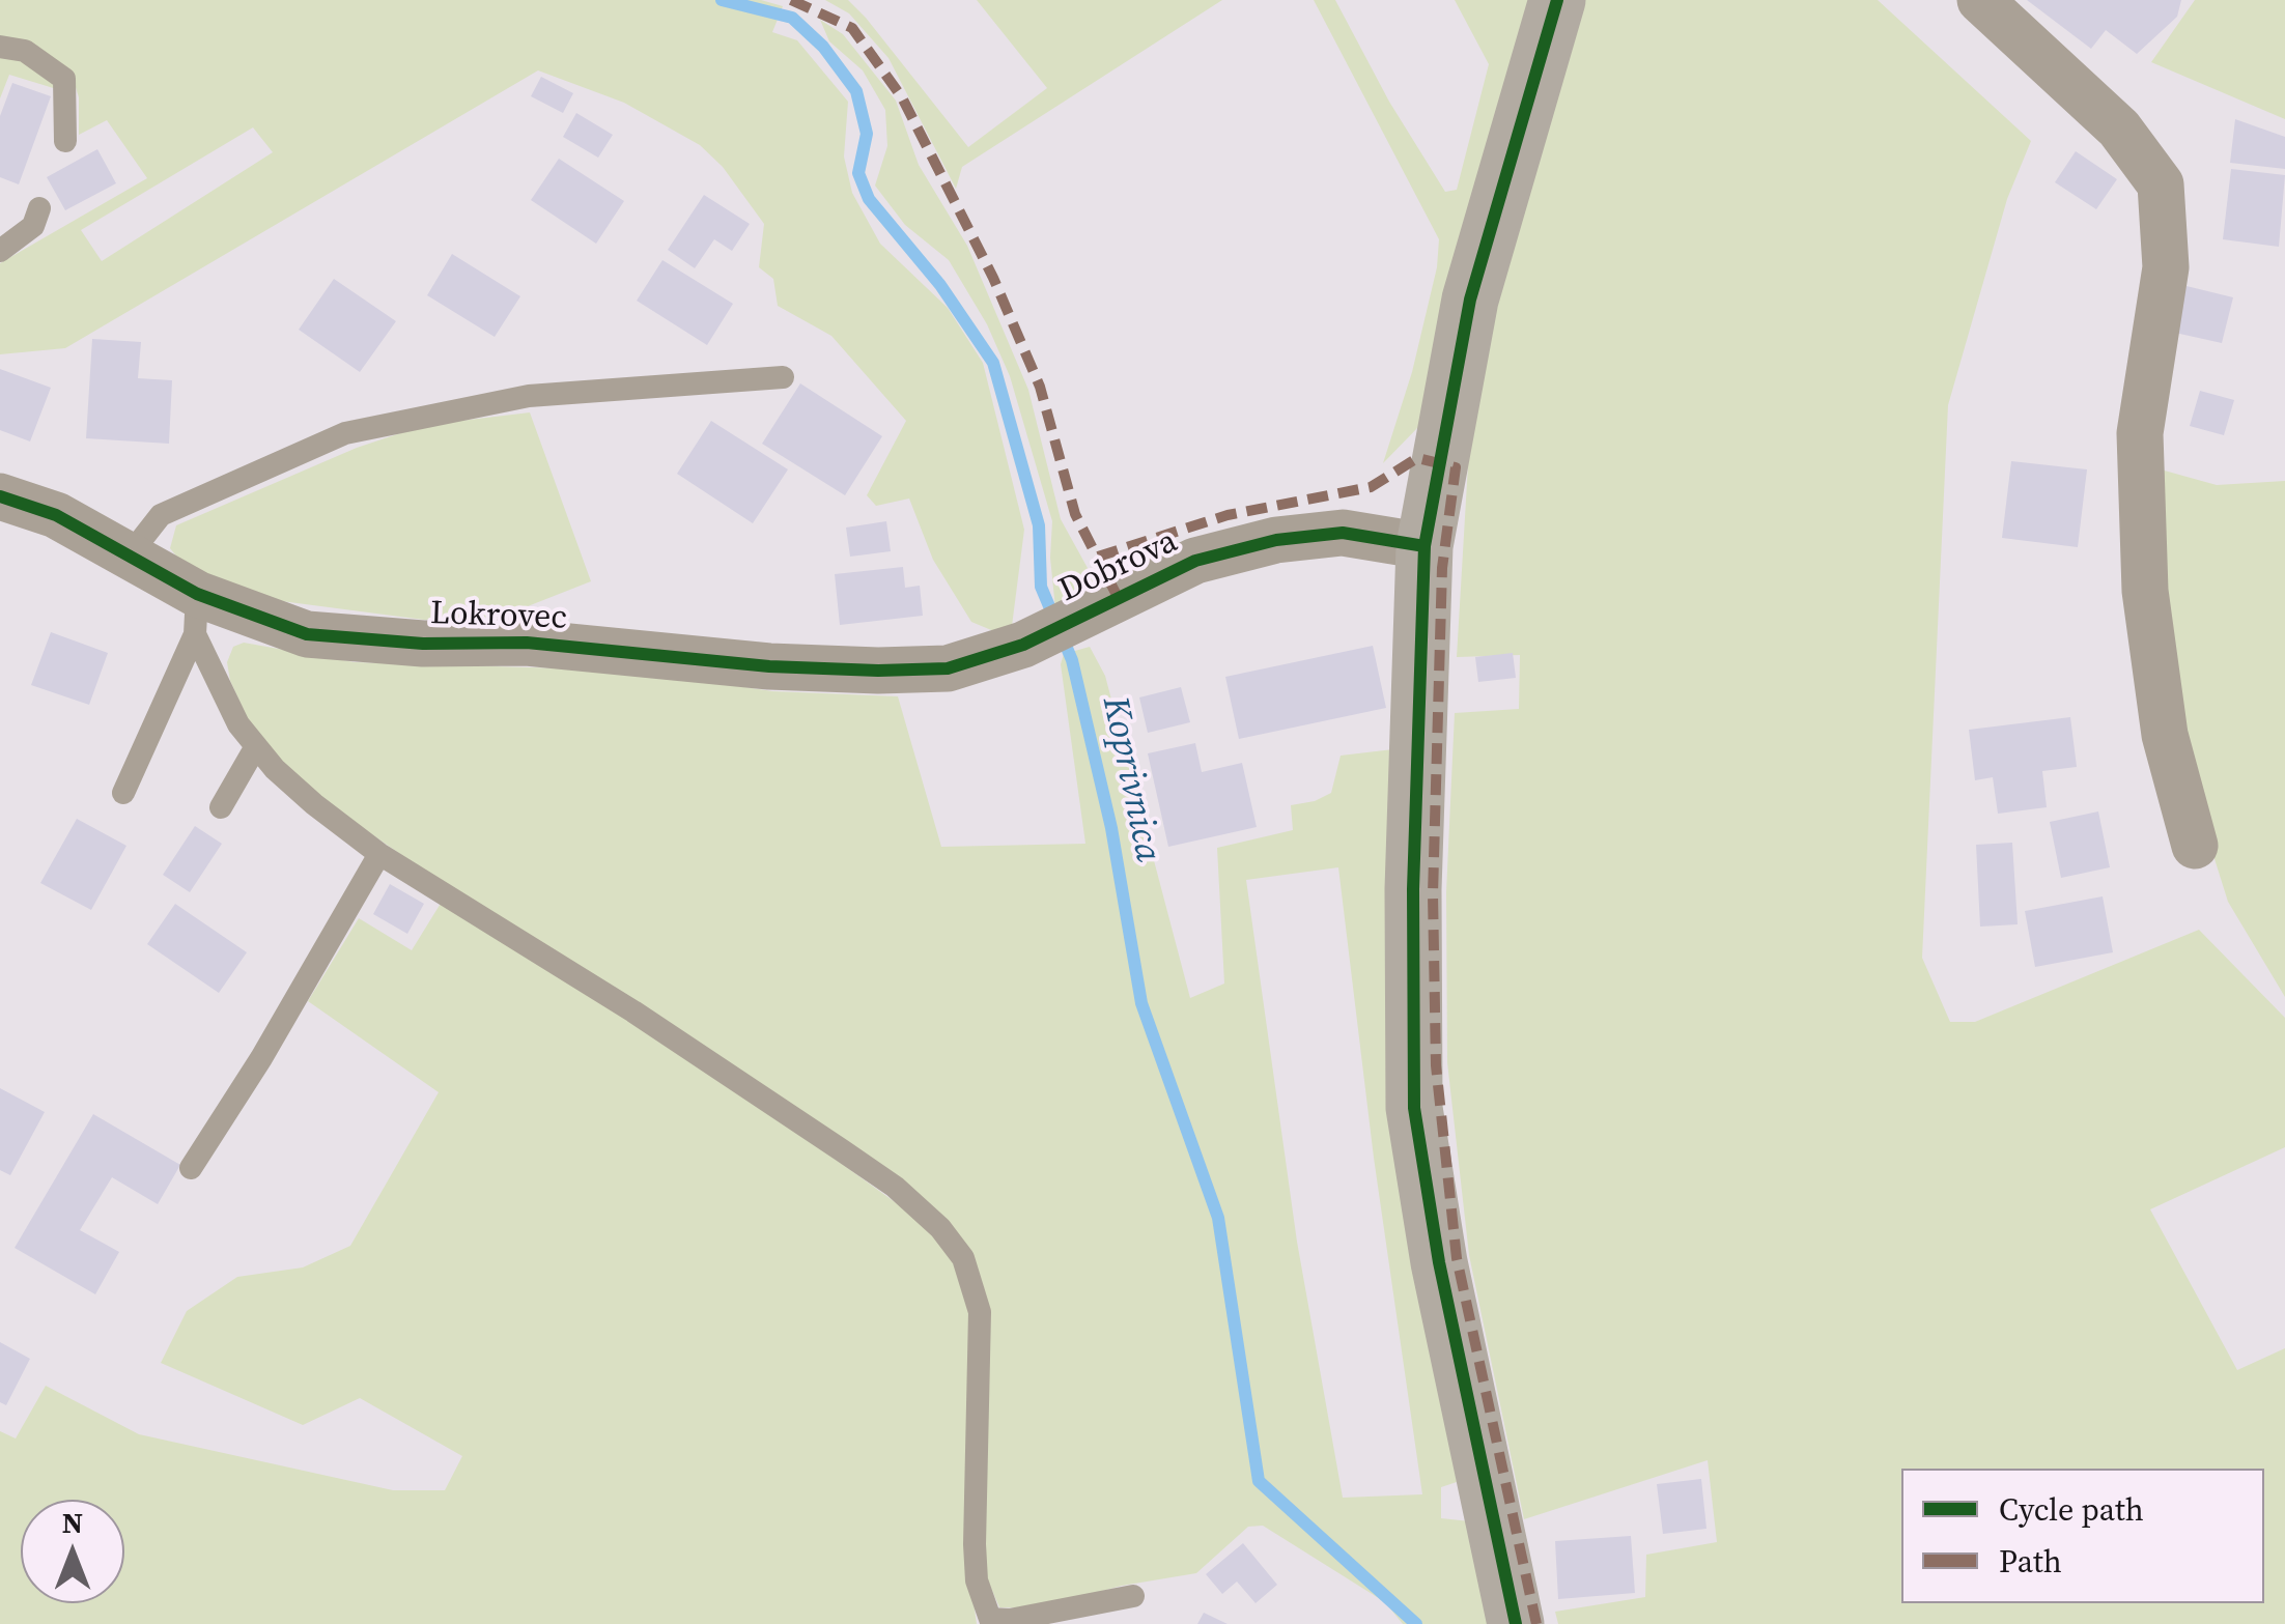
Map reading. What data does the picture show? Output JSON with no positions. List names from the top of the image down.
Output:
{
  "streets": {
    "street": ["Dobrova", "Lokrovec"]
  },
  "crossings": [
    ["Dobrova", "Lokrovec"]
  ],
  "water": ["Koprivnica"],
  "legend": ["Cycle path", "Path"],
  "north": "top"
}
